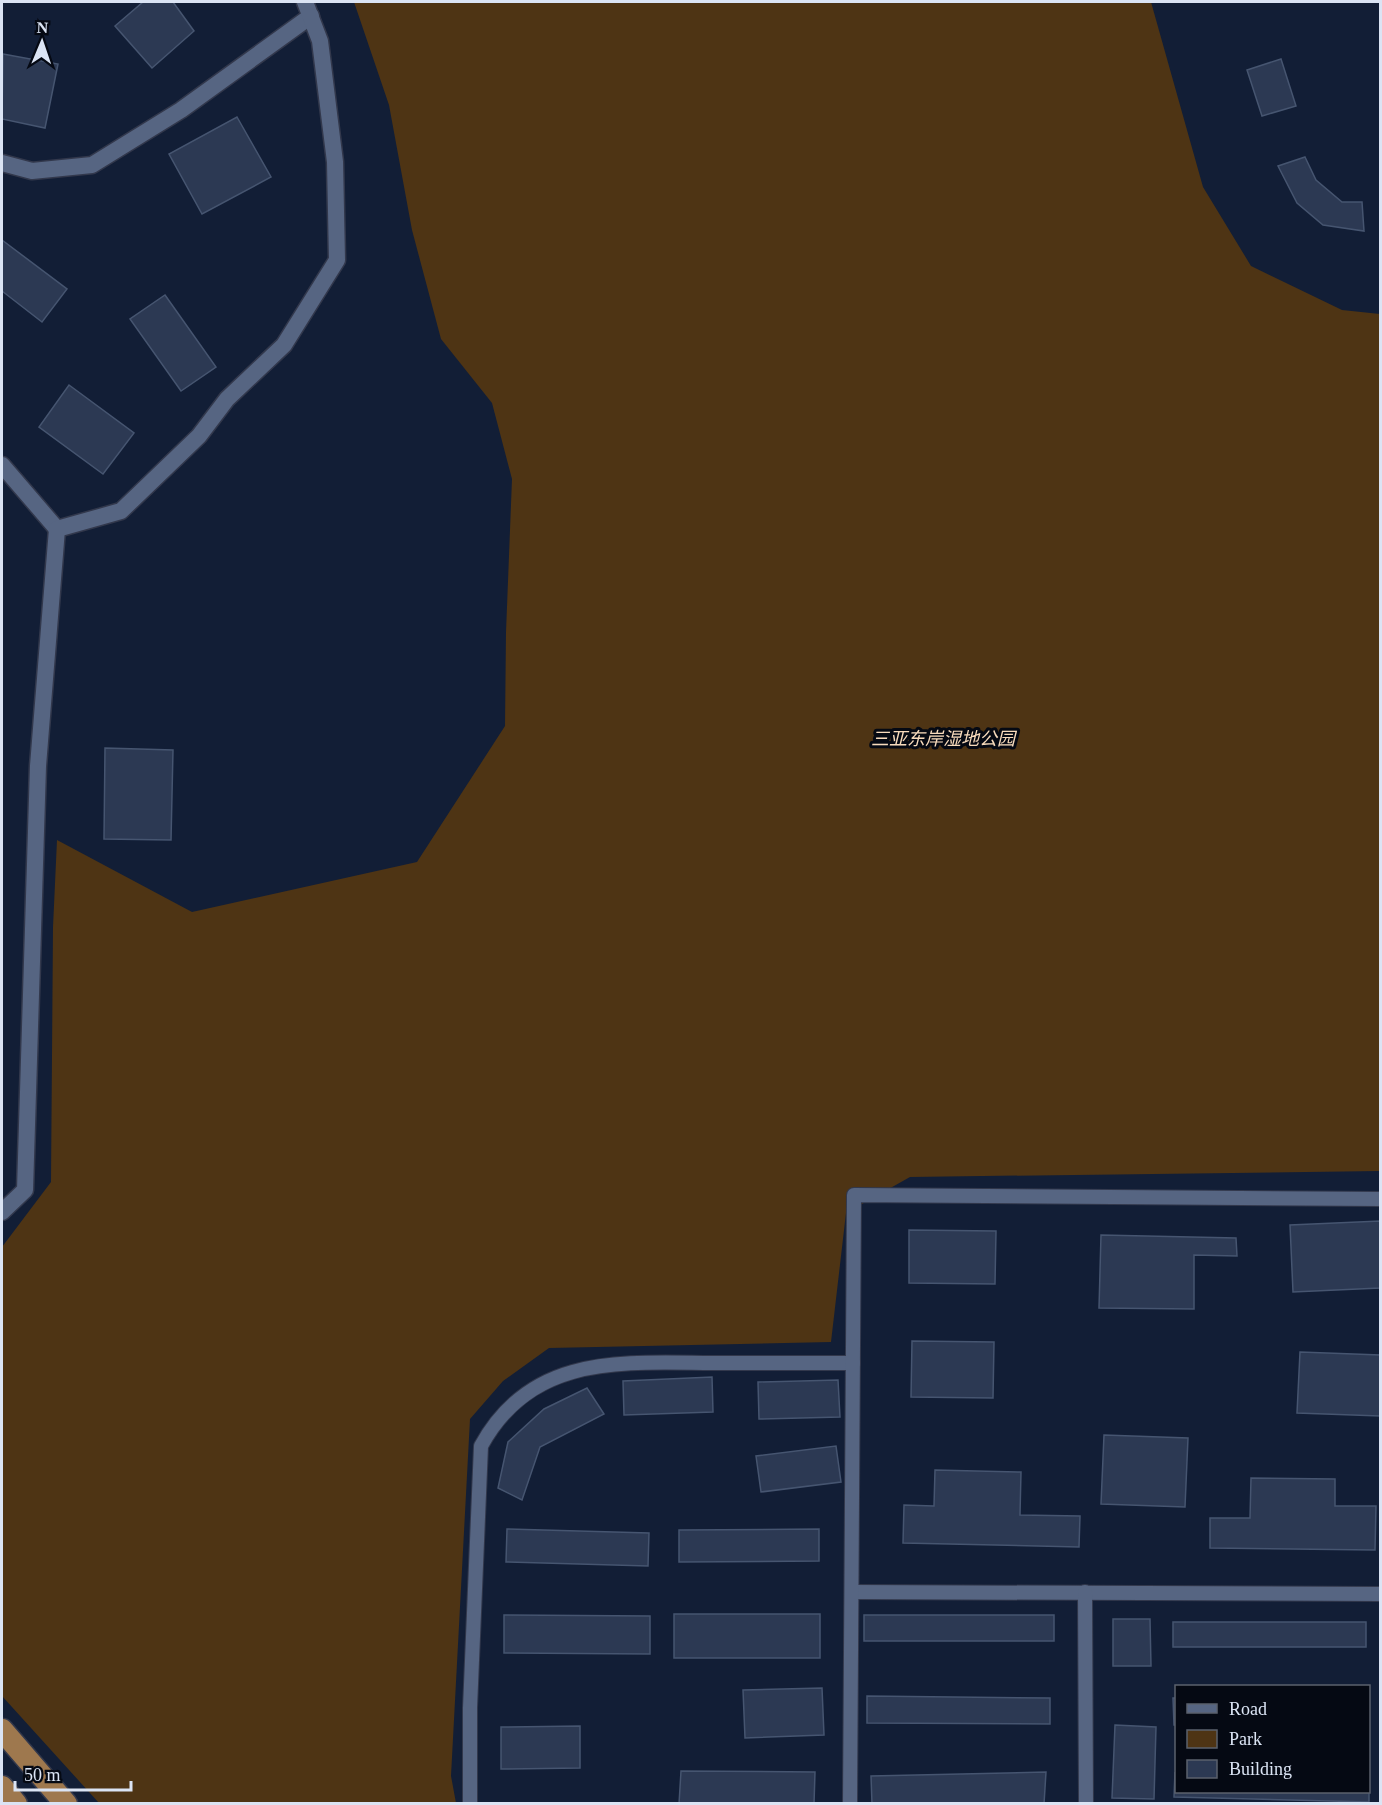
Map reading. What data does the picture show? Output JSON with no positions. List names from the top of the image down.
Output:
{
  "parks": ["三亚东岸湿地公园"],
  "legend": ["Road", "Park", "Building"],
  "scale_bar": "50 m",
  "north": "top"
}
